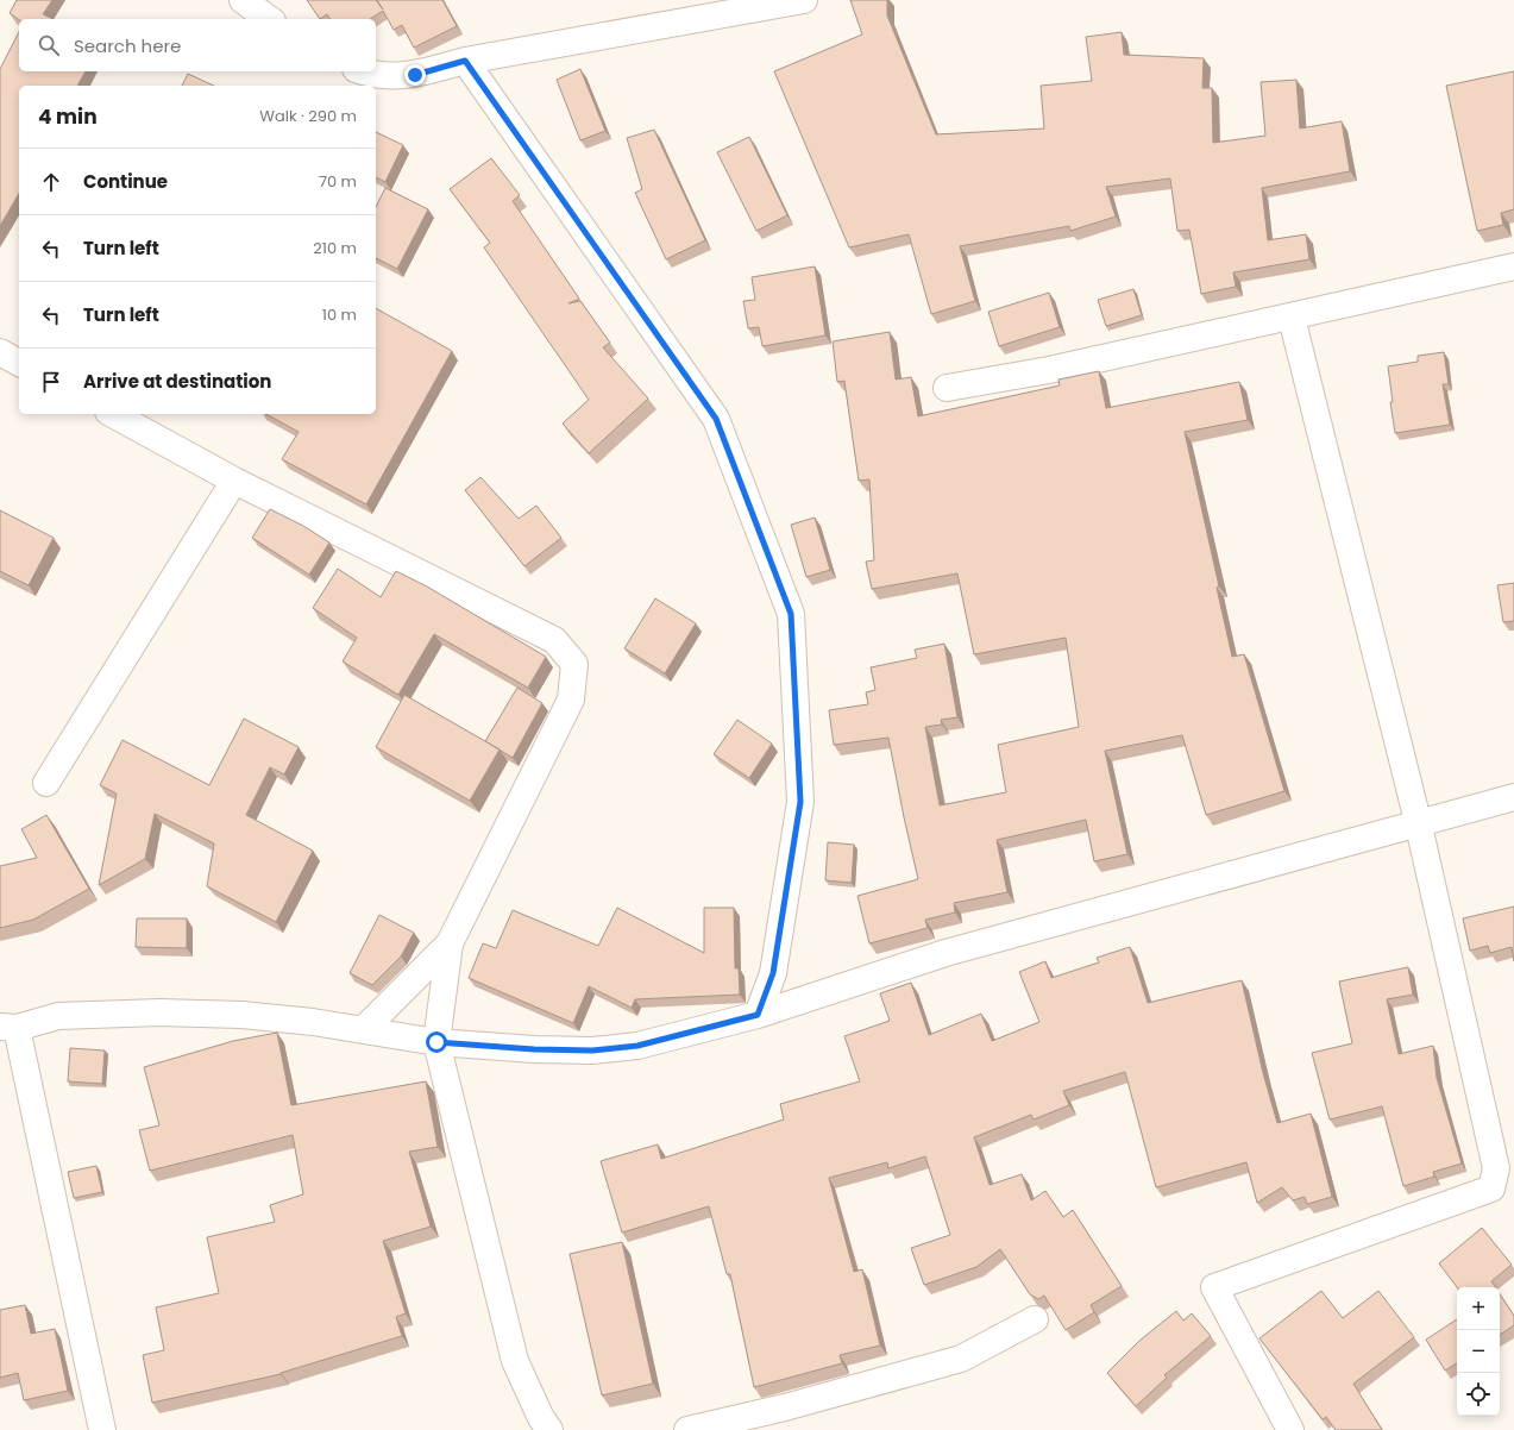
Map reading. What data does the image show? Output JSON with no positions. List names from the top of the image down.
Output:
{
  "page": {
    "search": "Search here",
    "heading": ["4 min", "Walk · 290 m"],
    "list": [
      ["Continue", "70 m"],
      ["Turn left", "210 m"],
      ["Turn left", "10 m"],
      "Arrive at destination"
    ],
    "map_buttons": ["+", "−"]
  }
}
